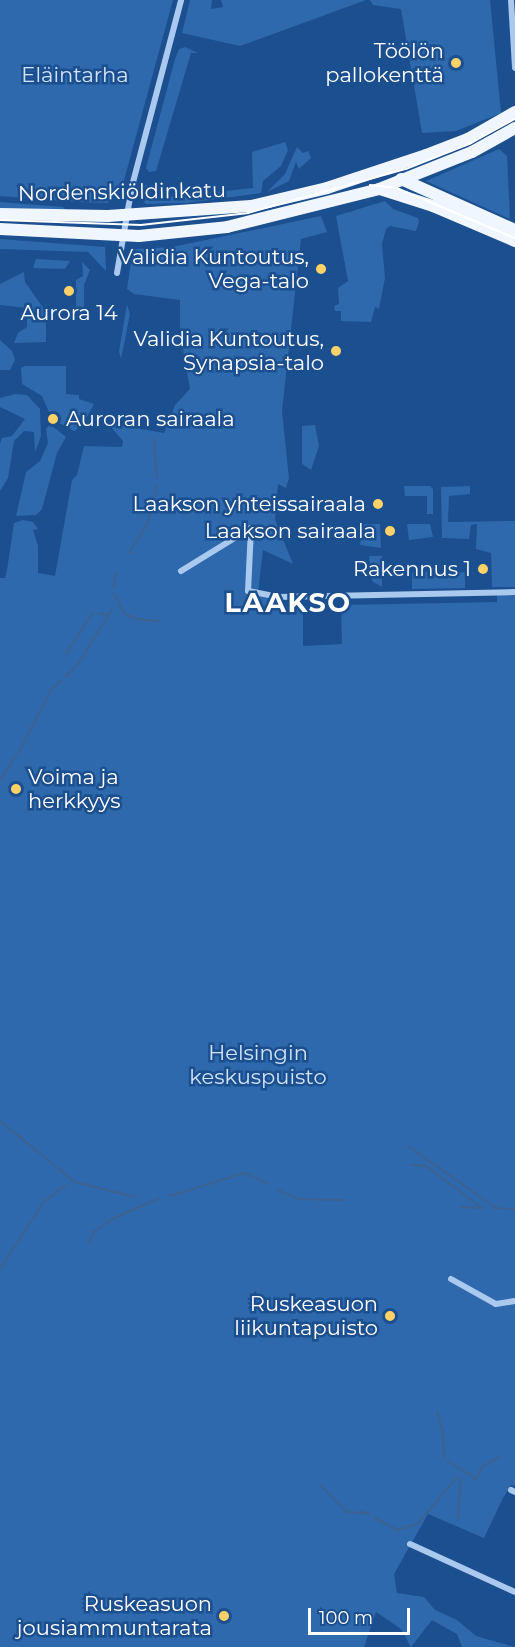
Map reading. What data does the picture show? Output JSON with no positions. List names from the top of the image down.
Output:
{
  "streets": {
    "main road": ["Nordenskiöldinkatu"]
  },
  "districts": ["LAAKSO"],
  "parks": ["Eläintarha", "Helsingin keskuspuisto"],
  "places": [
    "Töölön pallokenttä",
    "Validia Kuntoutus, Vega-talo",
    "Aurora 14",
    "Validia Kuntoutus, Synapsia-talo",
    "Auroran sairaala",
    "Laakson yhteissairaala",
    "Laakson sairaala",
    "Rakennus 1",
    "Voima ja herkkyys",
    "Ruskeasuon liikuntapuisto",
    "Ruskeasuon jousiammuntarata"
  ],
  "scale_bar": "100 m"
}
